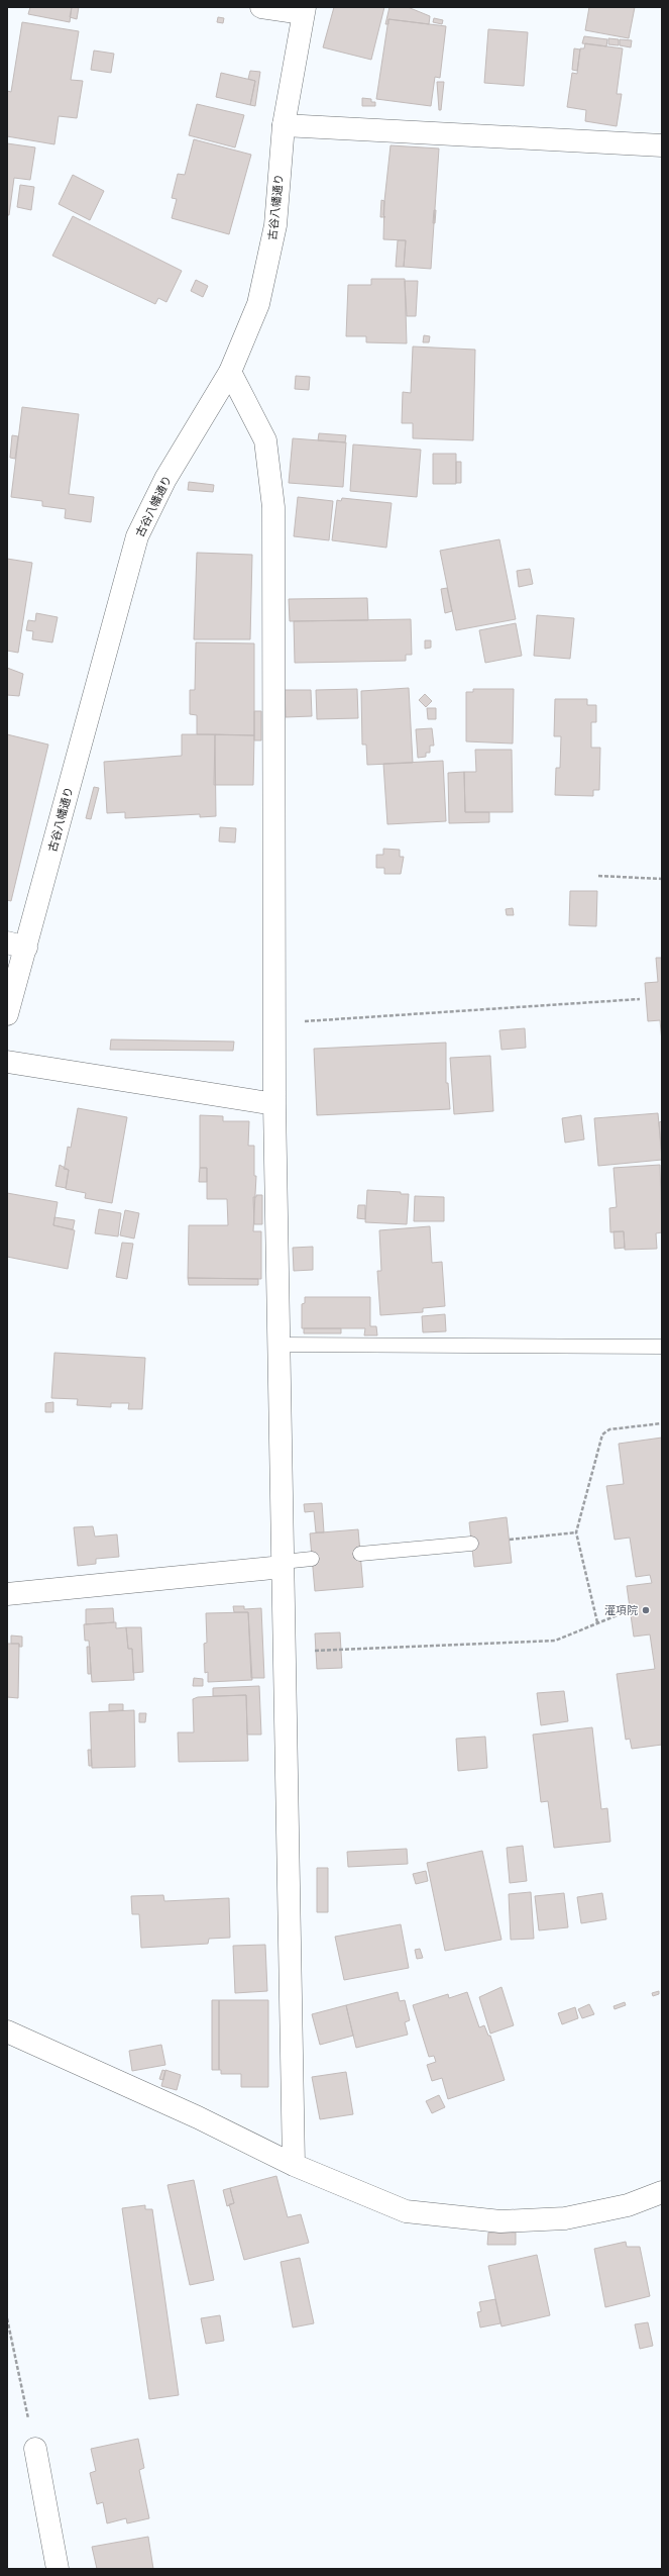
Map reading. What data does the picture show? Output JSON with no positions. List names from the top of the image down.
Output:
{
  "streets": {
    "street": ["古谷八幡通り"]
  },
  "places": ["灌項院"]
}
